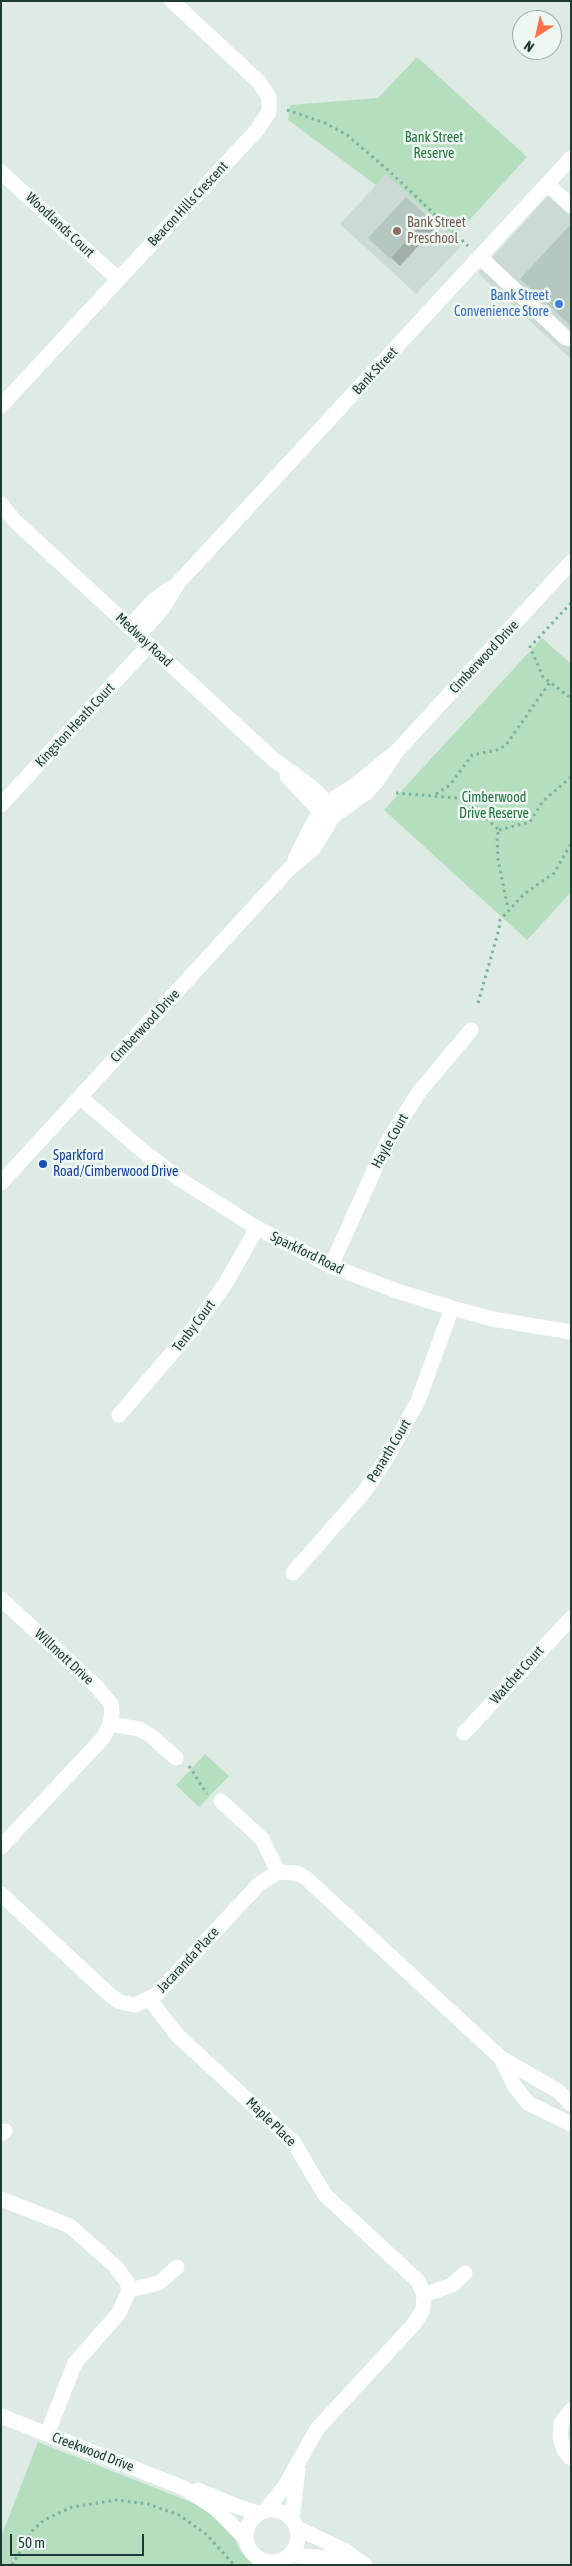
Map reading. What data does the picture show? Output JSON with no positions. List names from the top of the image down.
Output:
{
  "streets": {
    "street": [
      "Beacon Hills Crescent",
      "Woodlands Court",
      "Bank Street",
      "Medway Road",
      "Cimberwood Drive",
      "Kingston Heath Court",
      "Hayle Court",
      "Sparkford Road",
      "Tenby Court",
      "Penarth Court",
      "Willmott Drive",
      "Watchet Court",
      "Jacaranda Place",
      "Maple Place",
      "Creekwood Drive"
    ]
  },
  "crossings": [
    ["Beacon Hills Crescent", "Woodlands Court"],
    ["Bank Street", "Medway Road"],
    ["Bank Street", "Kingston Heath Court"],
    ["Medway Road", "Cimberwood Drive"],
    ["Medway Road", "Kingston Heath Court"],
    ["Cimberwood Drive", "Sparkford Road"],
    ["Hayle Court", "Sparkford Road"],
    ["Sparkford Road", "Tenby Court"],
    ["Sparkford Road", "Penarth Court"],
    ["Jacaranda Place", "Maple Place"]
  ],
  "parks": ["Bank Street Reserve", "Cimberwood Drive Reserve"],
  "places": ["Bank Street Preschool", "Bank Street Convenience Store", "Sparkford Road/Cimberwood Drive"],
  "scale_bar": "50 m",
  "north": "bottom left"
}
